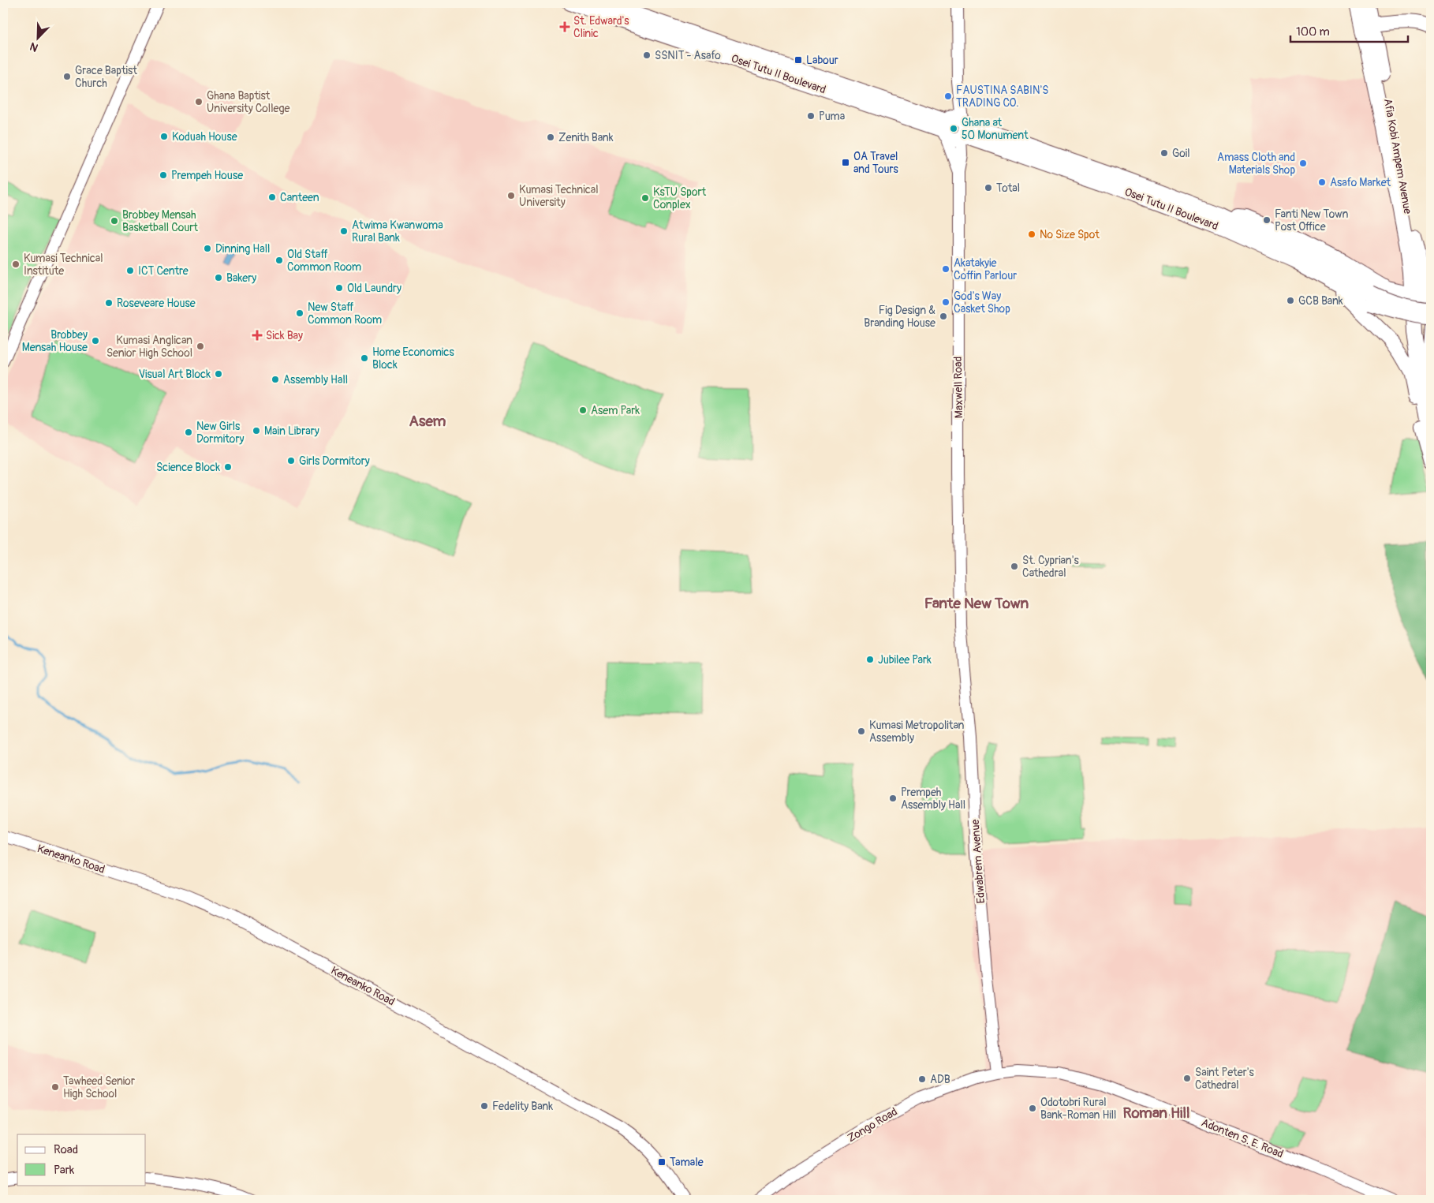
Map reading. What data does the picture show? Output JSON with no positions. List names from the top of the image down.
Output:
{
  "streets": {
    "main road": ["Osei Tutu II Boulevard", "Afia Kobi Ampem Avenue"],
    "street": [
      "Maxwell Road",
      "Keneanko Road",
      "Edwabrem Avenue",
      "Zongo Road",
      "Adonten S. E. Road"
    ]
  },
  "crossings": [
    ["Osei Tutu II Boulevard", "Maxwell Road"],
    ["Maxwell Road", "Edwabrem Avenue"],
    ["Edwabrem Avenue", "Zongo Road"],
    ["Edwabrem Avenue", "Adonten S. E. Road"],
    ["Zongo Road", "Adonten S. E. Road"]
  ],
  "districts": ["Asem", "Fante New Town", "Roman Hill"],
  "places": {
    "health": ["St. Edward's Clinic", "Sick Bay"],
    "other": [
      "SSNIT - Asafo",
      "Grace Baptist Church",
      "FAUSTINA SABIN'S TRADING CO.",
      "Ghana Baptist University College",
      "Puma",
      "Ghana at 50 Monument",
      "Koduah House",
      "Zenith Bank",
      "Goil",
      "Amass Cloth and Materials Shop",
      "Prempeh House",
      "Asafo Market",
      "Total",
      "Kumasi Technical University",
      "Canteen",
      "KsTU Sport Conplex",
      "Fanti New Town Post Office",
      "Brobbey Mensah Basketball Court",
      "Atwima Kwanwoma Rural Bank",
      "No Size Spot",
      "Dinning Hall",
      "Old Staff Common Room",
      "Kumasi Technical Institute",
      "Akatakyie Coffin Parlour",
      "ICT Centre",
      "Bakery",
      "Old Laundry",
      "GCB Bank",
      "God's Way Casket Shop",
      "Roseveare House",
      "New Staff Common Room",
      "Fig Design & Branding House",
      "Brobbey Mensah House",
      "Kumasi Anglican Senior High School",
      "Home Economics Block",
      "Visual Art Block",
      "Assembly Hall",
      "Asem Park",
      "Main Library",
      "New Girls Dormitory",
      "Girls Dormitory",
      "Science Block",
      "St. Cyprian's Cathedral",
      "Jubilee Park",
      "Kumasi Metropolitan Assembly",
      "Prempeh Assembly Hall",
      "Saint Peter's Cathedral",
      "ADB",
      "Tawheed Senior High School",
      "Fedelity Bank",
      "Odotobri Rural Bank-Roman Hill"
    ],
    "transit": ["Labour", "OA Travel and Tours", "Tamale"]
  },
  "legend": ["Road", "Park"],
  "scale_bar": "100 m",
  "north": "bottom left"
}
